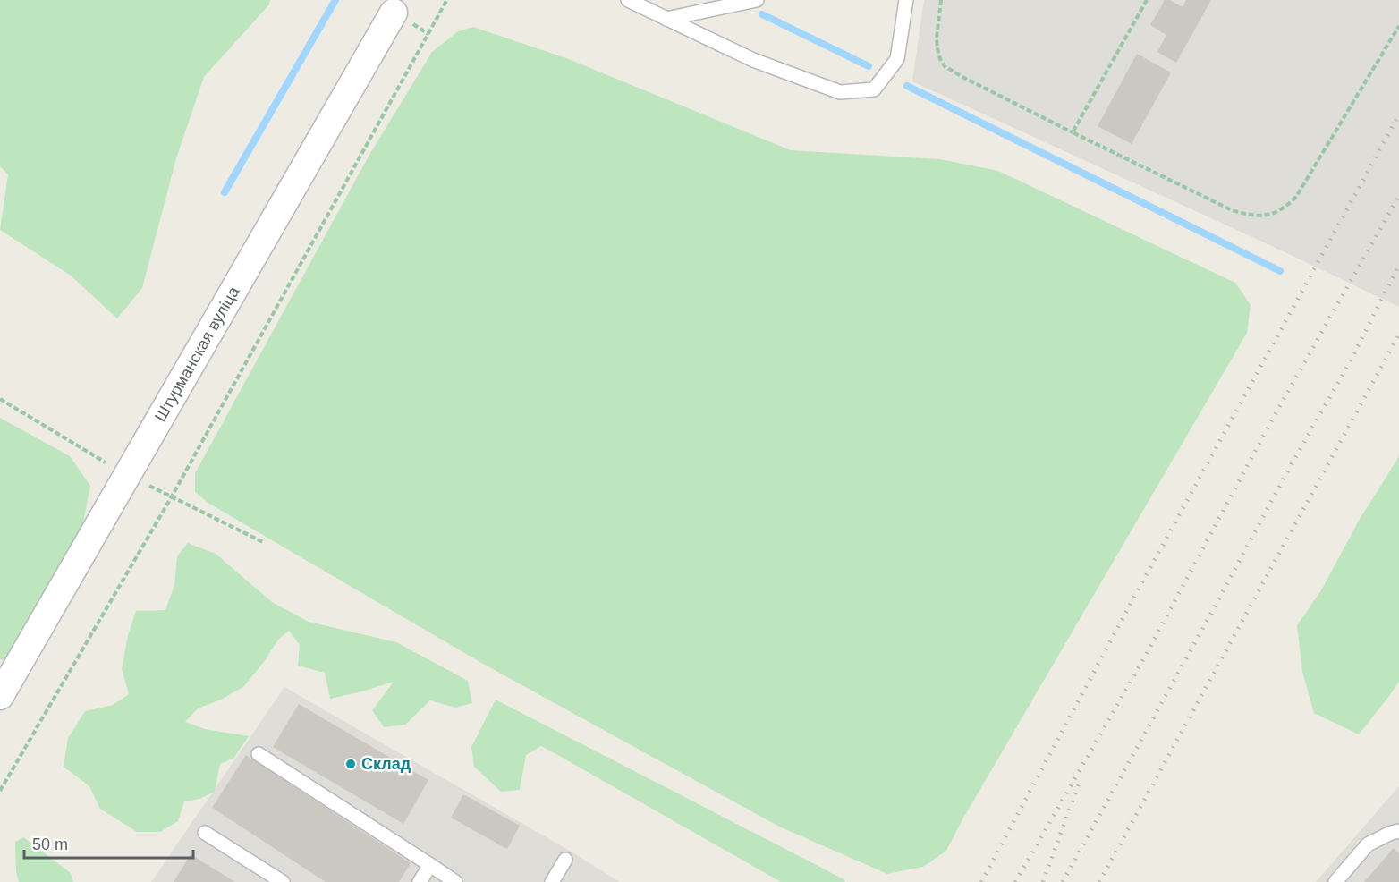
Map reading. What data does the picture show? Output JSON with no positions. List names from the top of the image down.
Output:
{
  "streets": {
    "street": ["Штурманская вуліца"]
  },
  "places": ["Склад"],
  "scale_bar": "50 m"
}
